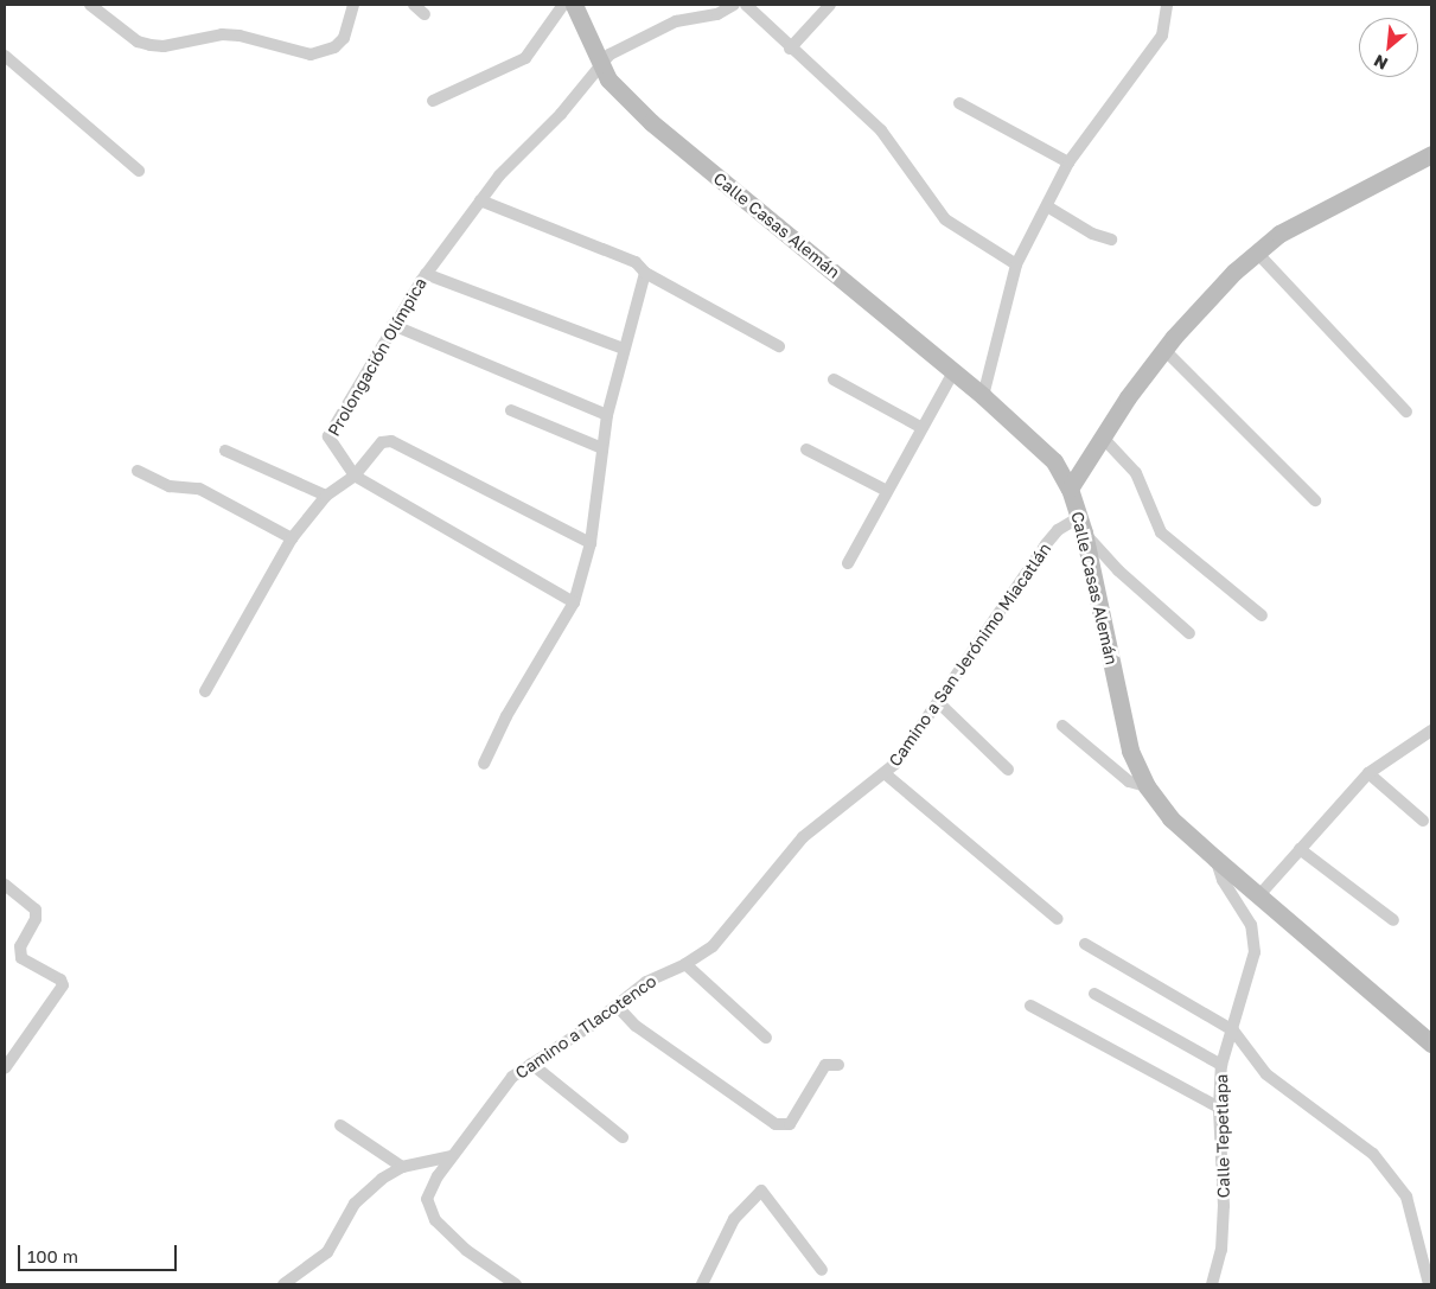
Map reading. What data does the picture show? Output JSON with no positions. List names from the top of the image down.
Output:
{
  "streets": {
    "street": [
      "Calle Casas Alemán",
      "Prolongación Olímpica",
      "Camino a San Jerónimo Miacatlán",
      "Camino a Tlacotenco",
      "Calle Tepetlapa"
    ]
  },
  "crossings": [
    ["Calle Casas Alemán", "Prolongación Olímpica"],
    ["Calle Casas Alemán", "Camino a San Jerónimo Miacatlán"],
    ["Calle Casas Alemán", "Calle Tepetlapa"],
    ["Camino a San Jerónimo Miacatlán", "Camino a Tlacotenco"]
  ],
  "scale_bar": "100 m",
  "north": "bottom left"
}
